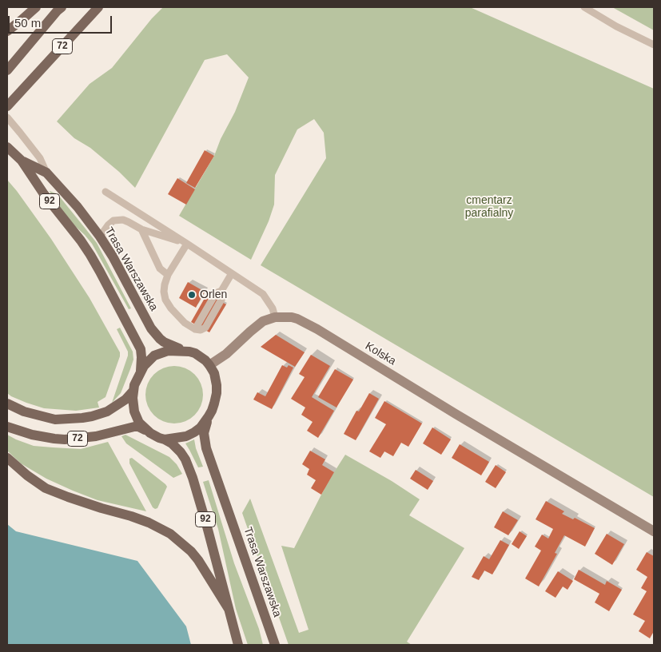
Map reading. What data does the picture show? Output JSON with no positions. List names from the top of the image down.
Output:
{
  "streets": {
    "main road": ["72", "92", "Trasa Warszawska"],
    "street": ["Kolska"]
  },
  "crossings": [
    ["72", "92"],
    ["72", "Trasa Warszawska"],
    ["92", "Trasa Warszawska"]
  ],
  "parks": ["cmentarz parafialny"],
  "places": ["Orlen"],
  "scale_bar": "50 m"
}
